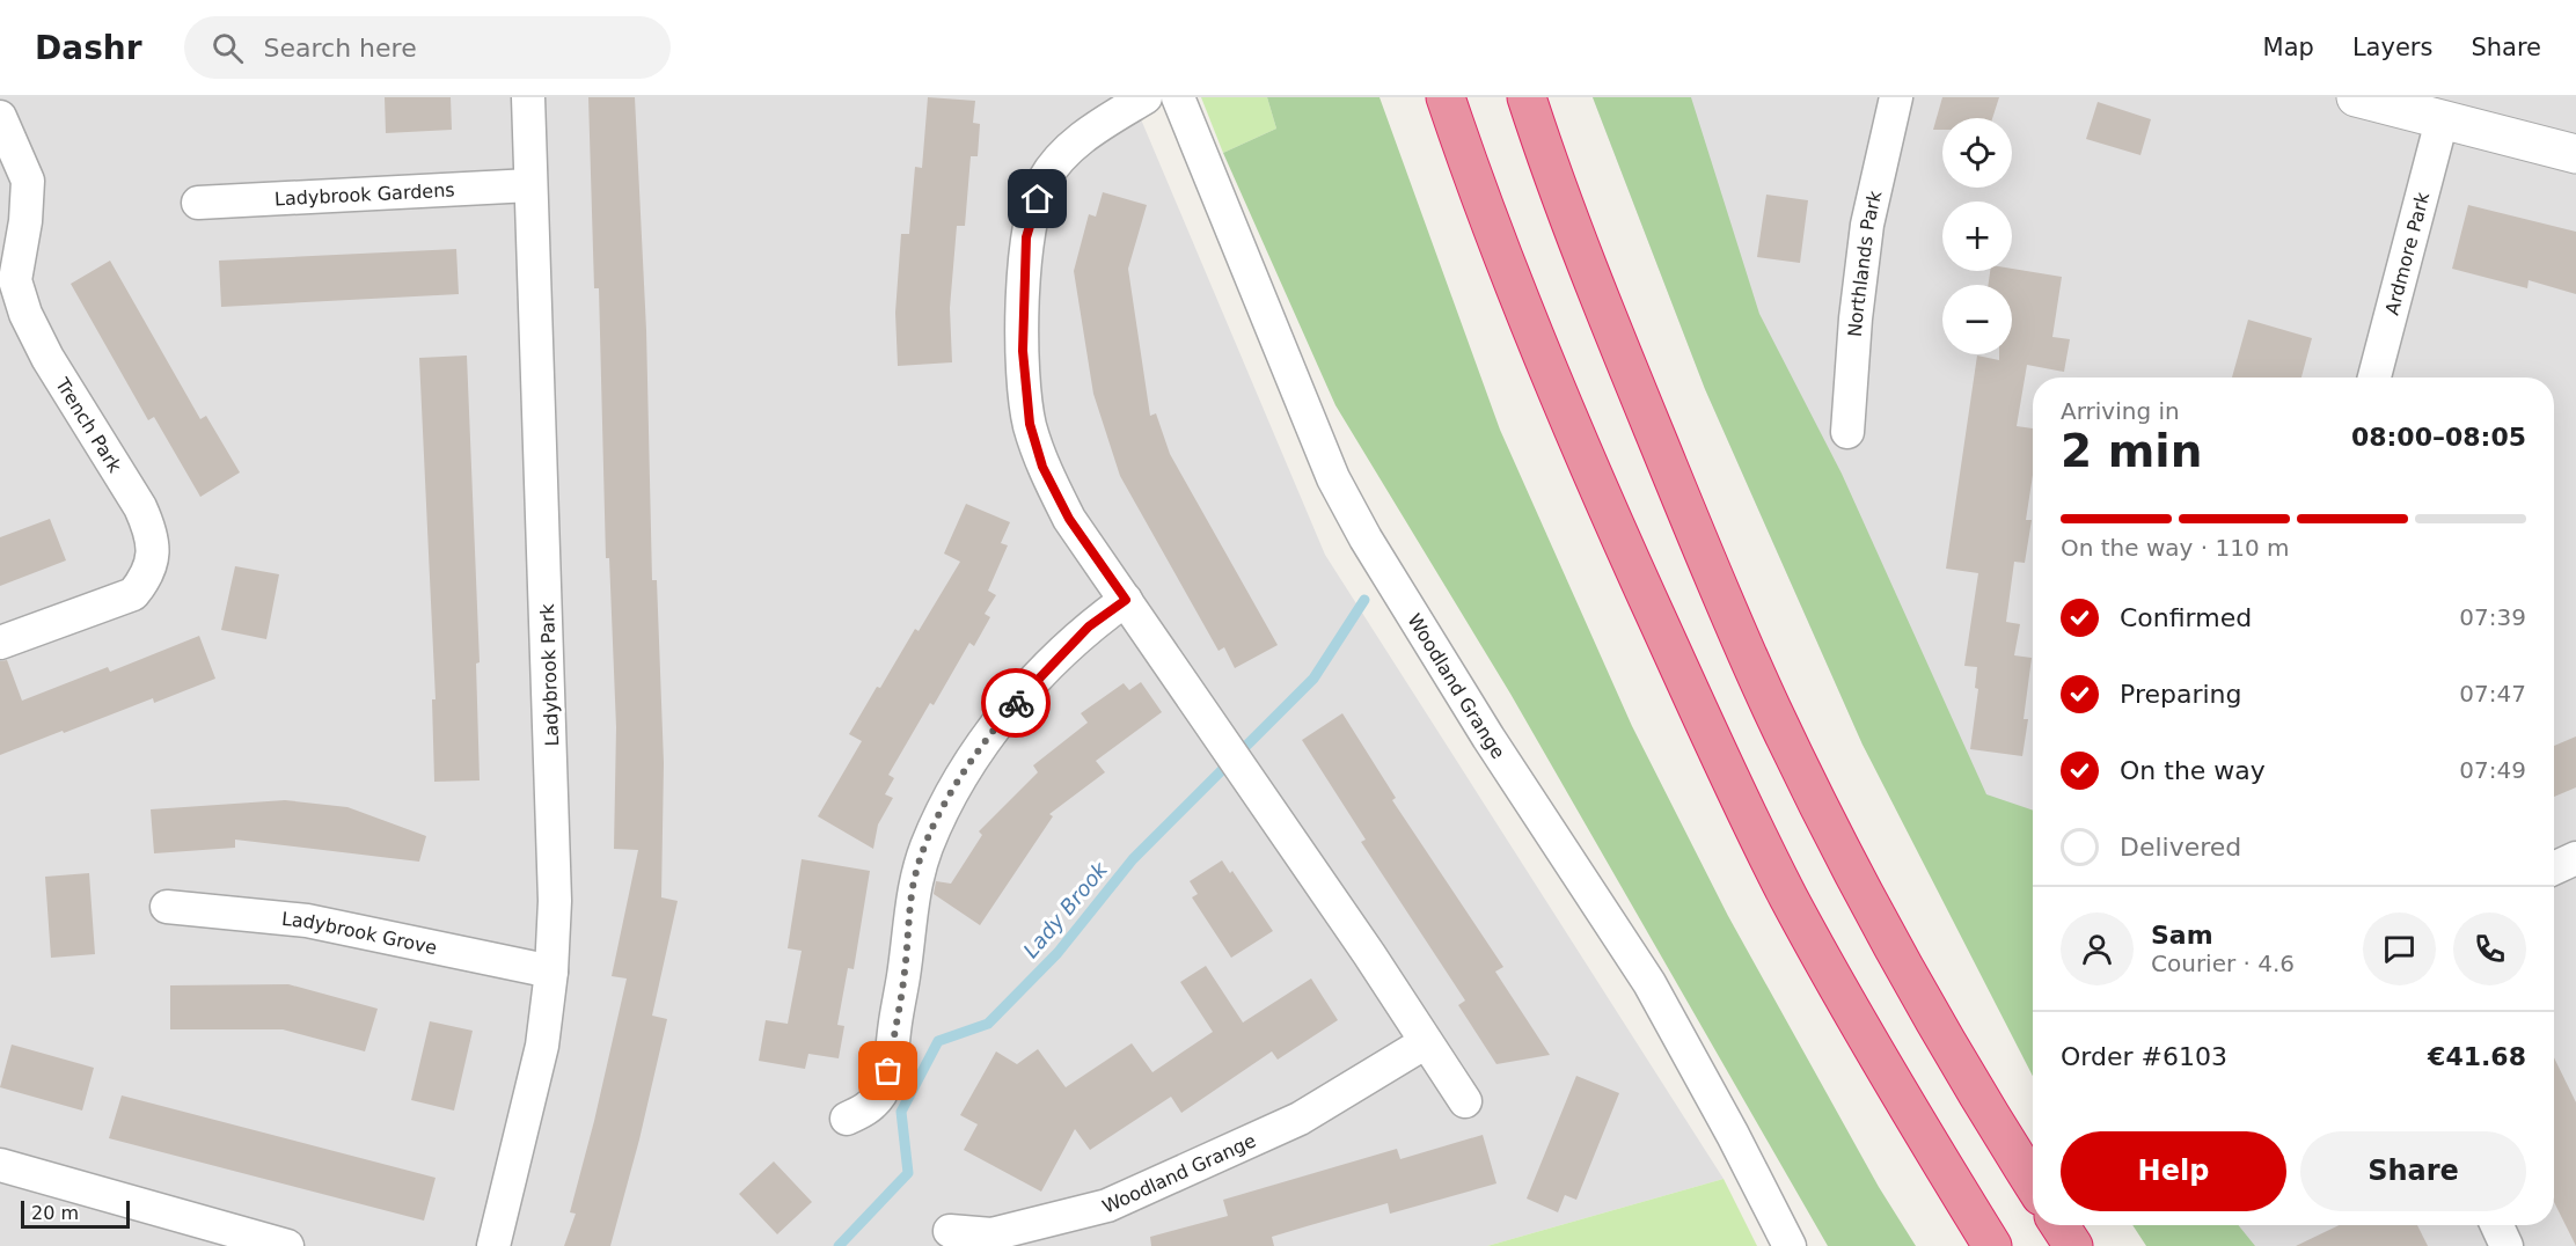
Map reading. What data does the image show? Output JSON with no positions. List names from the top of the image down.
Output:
{
  "streets": {
    "street": [
      "Ladybrook Gardens",
      "Ardmore Park",
      "Northlands Park",
      "Trench Park",
      "Ladybrook Park",
      "Woodland Grange",
      "Ladybrook Grove"
    ]
  },
  "crossings": [
    ["Ladybrook Gardens", "Ladybrook Park"],
    ["Ladybrook Park", "Ladybrook Grove"]
  ],
  "water": ["Lady Brook"],
  "scale_bar": "20 m",
  "page": {
    "header": "Dashr",
    "search": "Search here",
    "nav": ["Map", "Layers", "Share"],
    "map_buttons": ["+", "−"],
    "heading": ["2 min", "Arriving in", "08:00–08:05"],
    "panel": [
      "Sam",
      "Courier · 4.6",
      "Order #6103",
      "€41.68"
    ],
    "bar": "On the way · 110 m",
    "list": [
      ["Confirmed", "07:39"],
      ["Preparing", "07:47"],
      ["On the way", "07:49"],
      "Delivered"
    ],
    "buttons": ["Help", "Share"],
    "scale": "20 m"
  }
}
